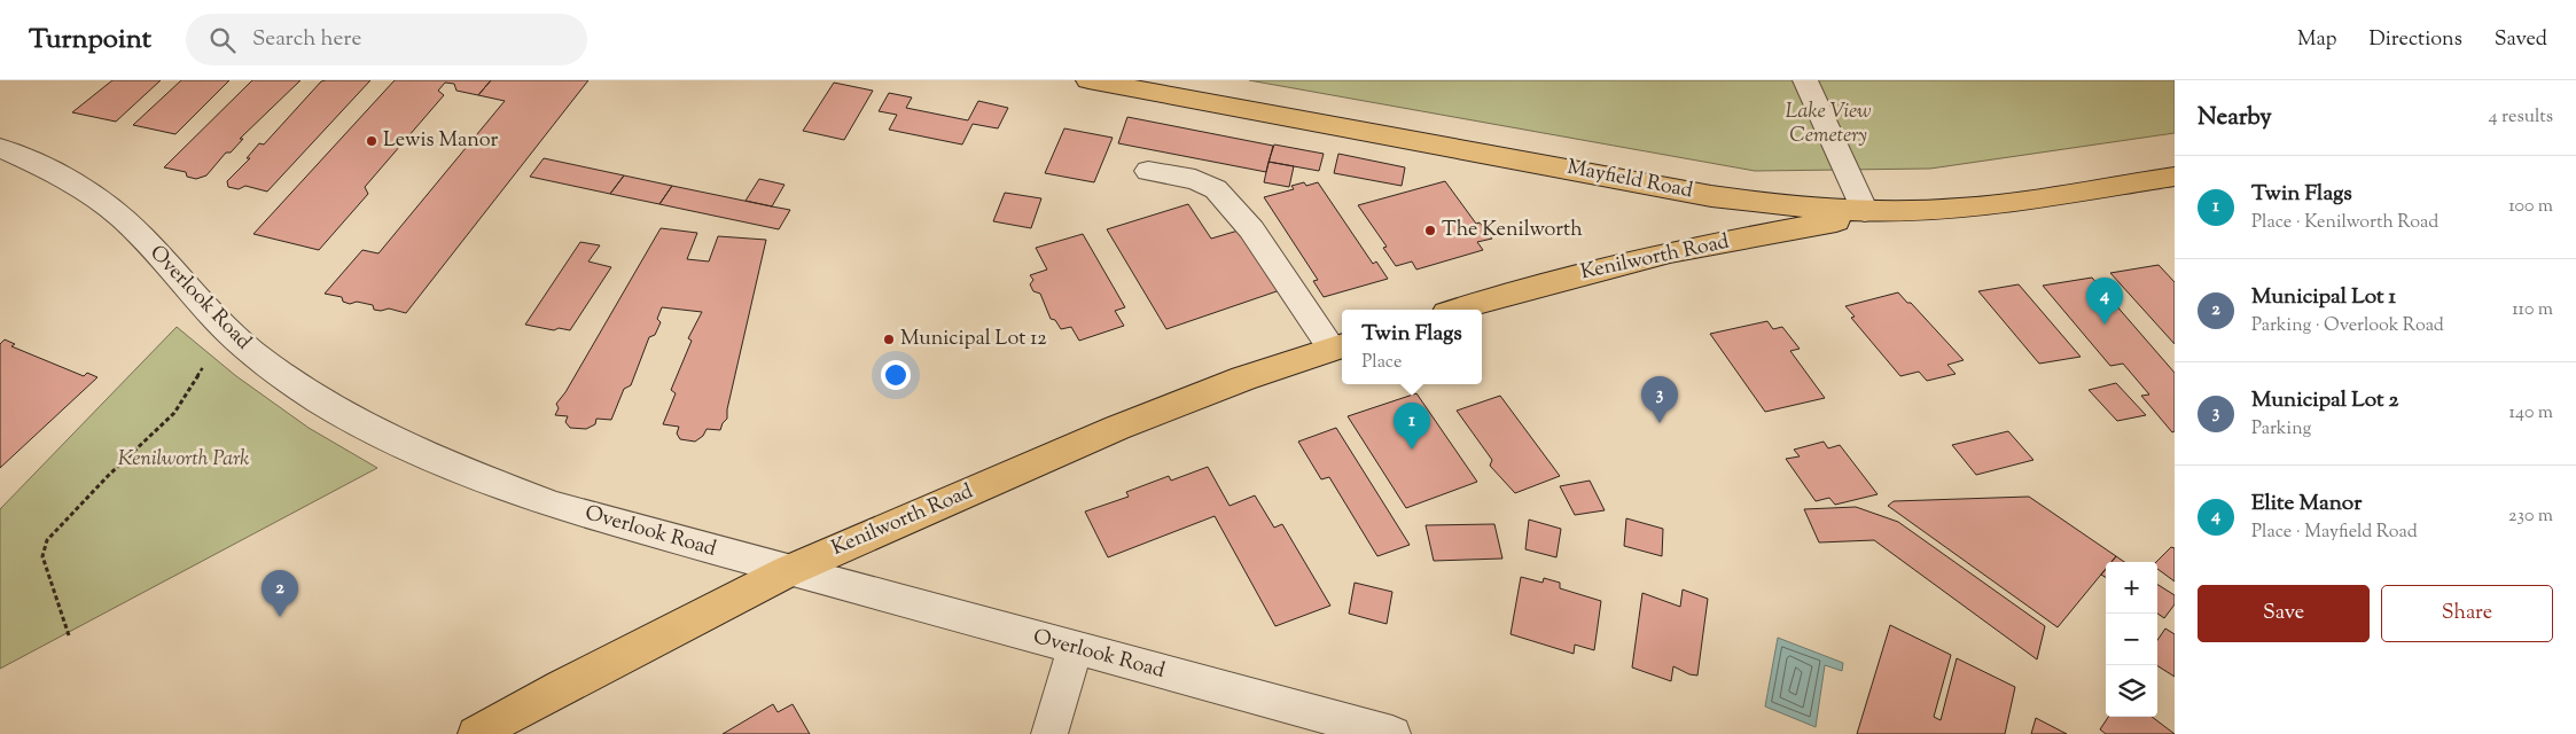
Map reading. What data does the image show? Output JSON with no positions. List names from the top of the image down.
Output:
{
  "streets": {
    "main road": ["Mayfield Road", "Kenilworth Road"],
    "street": ["Overlook Road"]
  },
  "crossings": [
    ["Mayfield Road", "Kenilworth Road"],
    ["Kenilworth Road", "Overlook Road"]
  ],
  "parks": ["Lake View Cemetery", "Kenilworth Park"],
  "places": ["Lewis Manor", "The Kenilworth", "Municipal Lot 12"],
  "page": {
    "header": "Turnpoint",
    "search": "Search here",
    "nav": ["Map", "Directions", "Saved"],
    "heading": ["Nearby", "4 results"],
    "list": [
      {
        "mark": "1",
        "name": "Twin Flags",
        "note": "Place · Kenilworth Road",
        "value": "100 m"
      },
      {
        "mark": "2",
        "name": "Municipal Lot 1",
        "note": "Parking · Overlook Road",
        "value": "110 m"
      },
      {
        "mark": "3",
        "name": "Municipal Lot 2",
        "note": "Parking",
        "value": "140 m"
      },
      {
        "mark": "4",
        "name": "Elite Manor",
        "note": "Place · Mayfield Road",
        "value": "230 m"
      }
    ],
    "pins": [
      "4",
      "3",
      "1",
      "2"
    ],
    "popup": ["Twin Flags", "Place"],
    "map_buttons": ["+", "−"],
    "buttons": ["Save", "Share"]
  }
}
